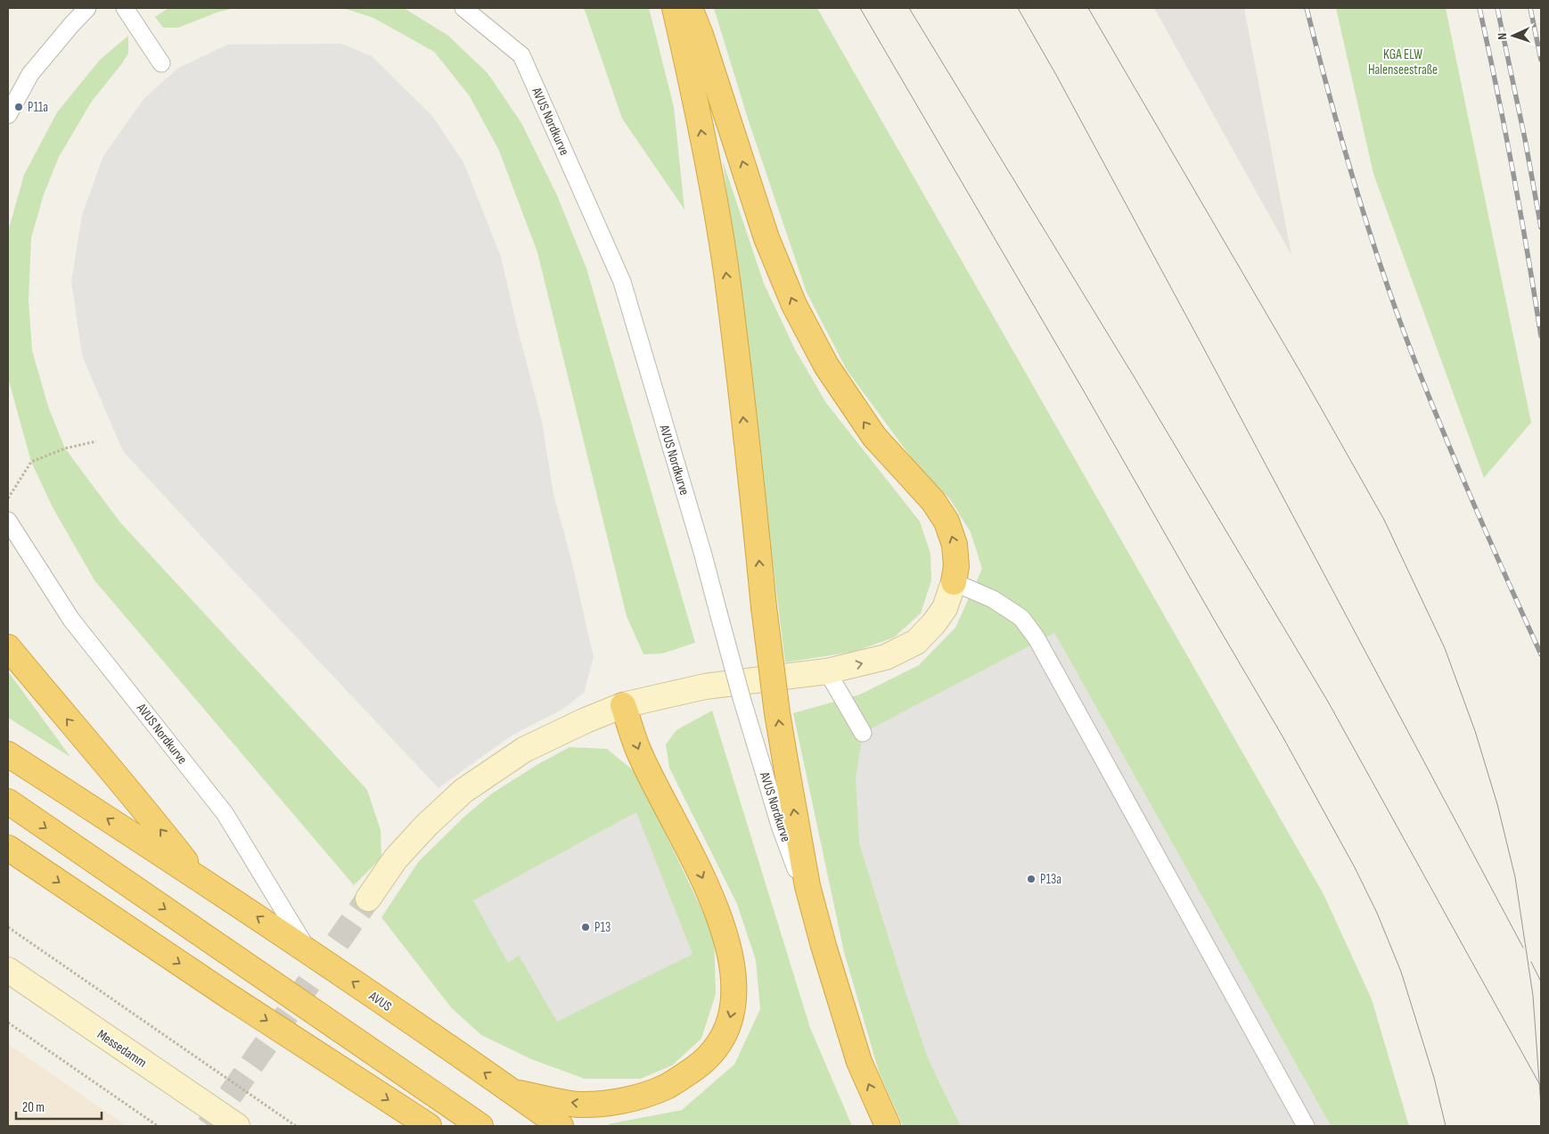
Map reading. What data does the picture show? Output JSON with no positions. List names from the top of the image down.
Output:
{
  "streets": {
    "highway": ["AVUS"],
    "main road": ["Messedamm"],
    "lane": ["AVUS Nordkurve"]
  },
  "crossings": [
    ["AVUS Nordkurve", "AVUS"]
  ],
  "parks": ["KGA ELW Halenseestraße"],
  "places": ["P11a", "P13a", "P13"],
  "scale_bar": "20 m",
  "north": "left"
}
